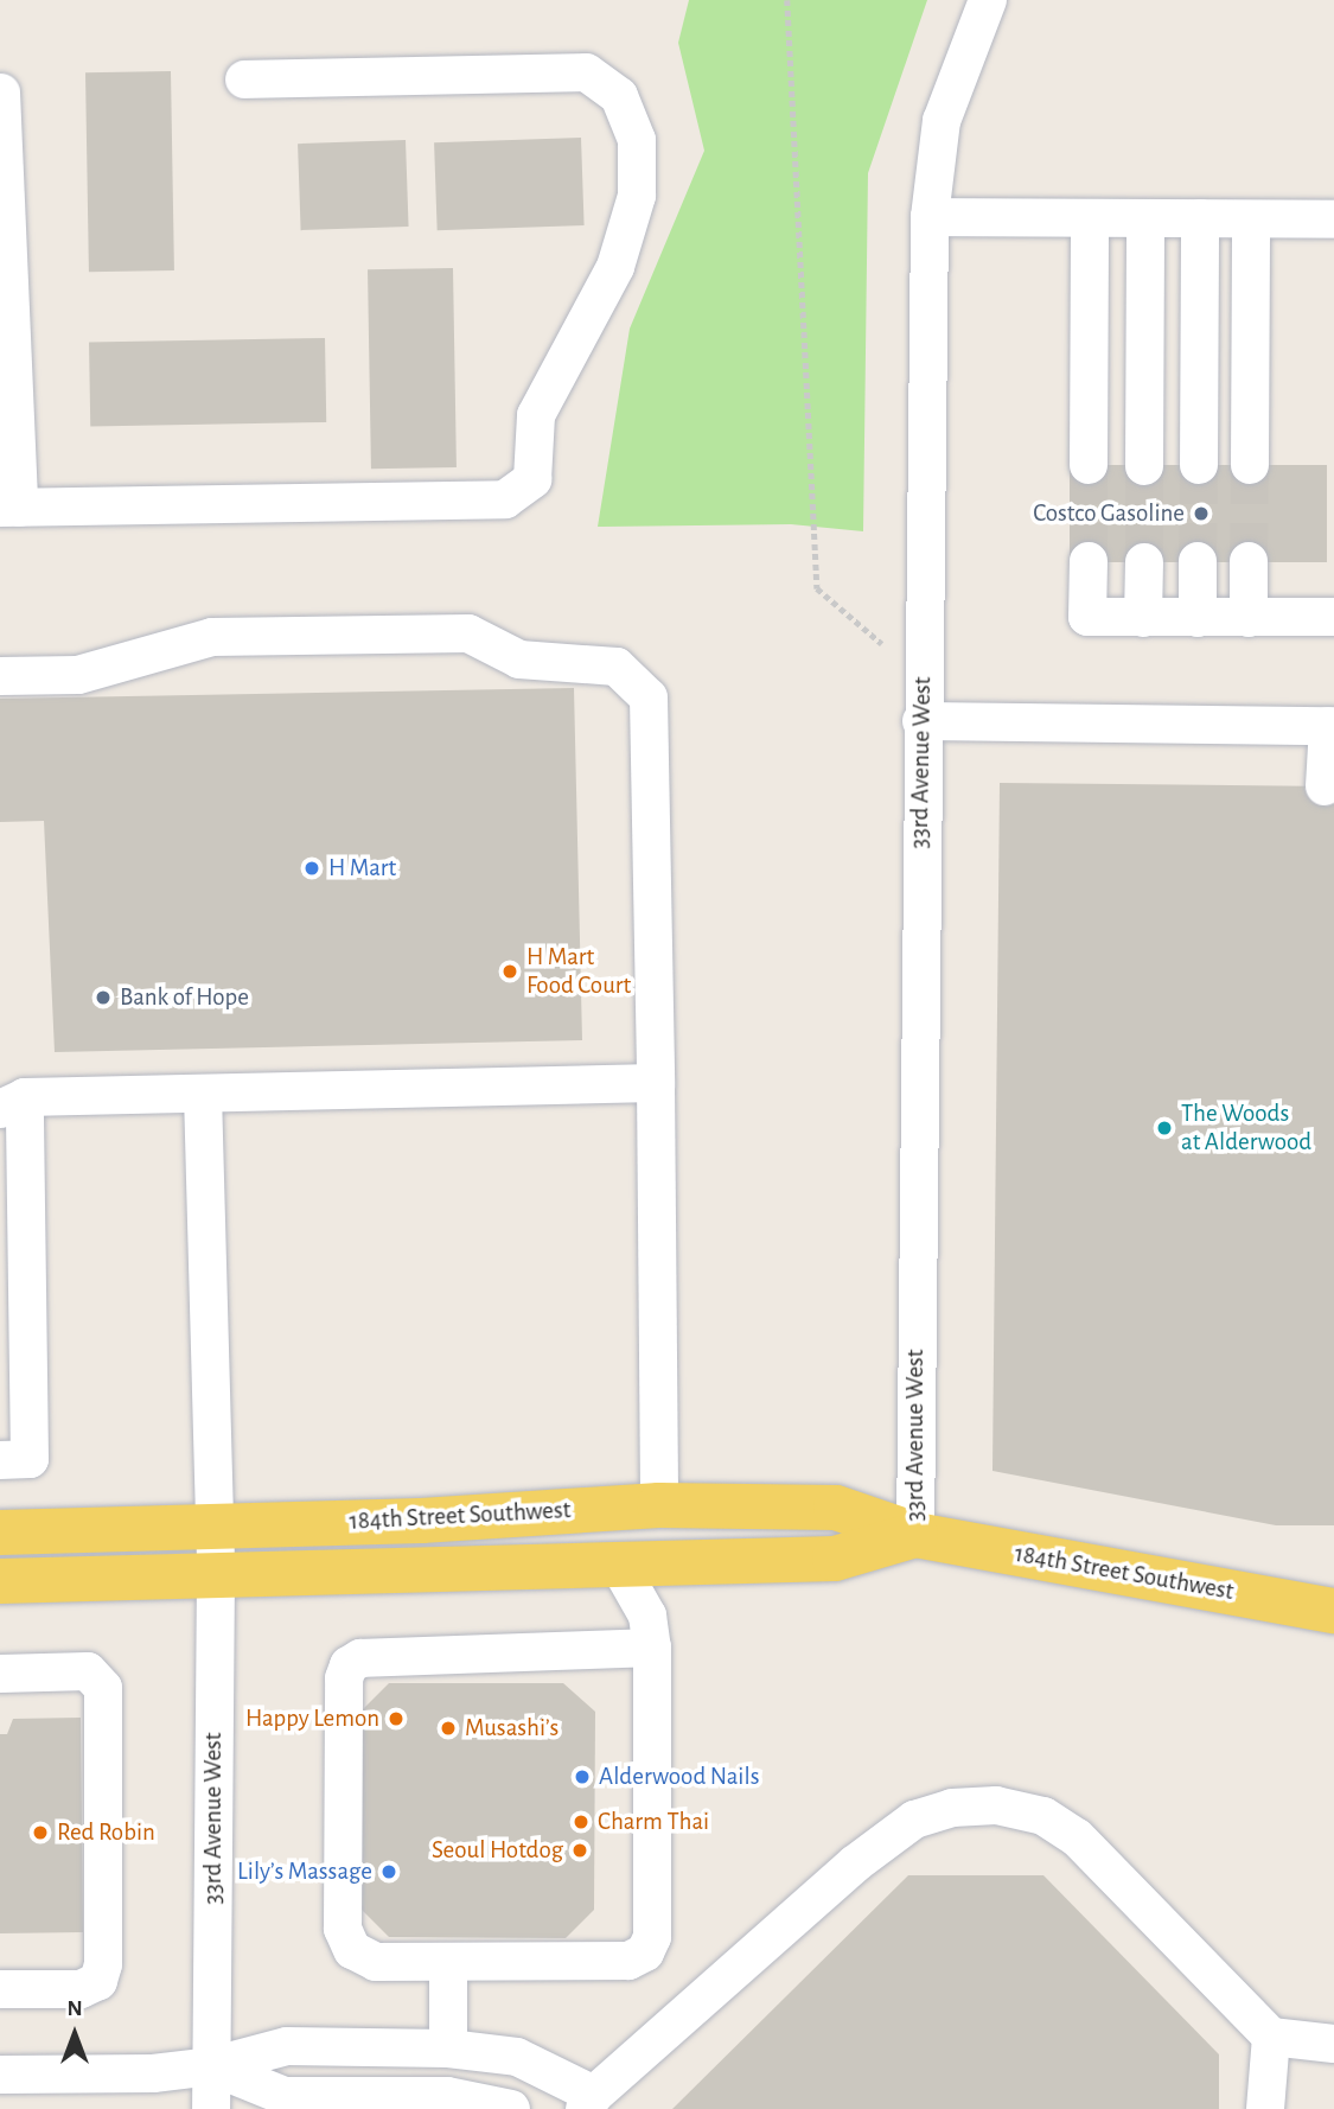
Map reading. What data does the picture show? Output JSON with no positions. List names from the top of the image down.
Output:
{
  "streets": {
    "main road": ["184th Street Southwest"],
    "street": ["33rd Avenue West"]
  },
  "crossings": [
    ["33rd Avenue West", "184th Street Southwest"]
  ],
  "places": [
    "Costco Gasoline",
    "H Mart",
    "H Mart Food Court",
    "Bank of Hope",
    "The Woods at Alderwood",
    "Happy Lemon",
    "Musashi’s",
    "Alderwood Nails",
    "Charm Thai",
    "Red Robin",
    "Seoul Hotdog",
    "Lily’s Massage"
  ],
  "north": "top"
}
